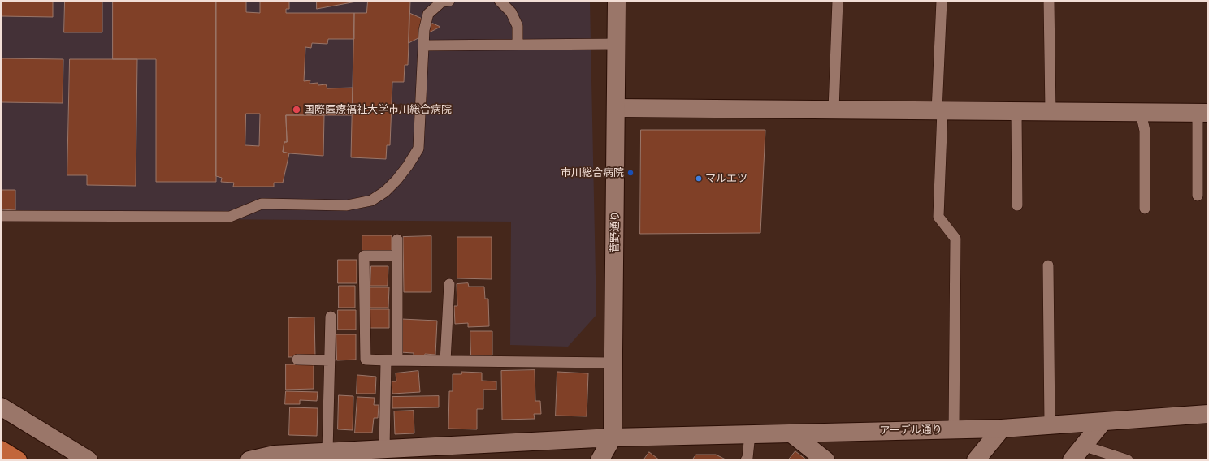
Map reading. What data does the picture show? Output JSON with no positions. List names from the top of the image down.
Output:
{
  "streets": {
    "street": ["菅野通り", "アーデル通り"]
  },
  "crossings": [
    ["菅野通り", "アーデル通り"]
  ],
  "places": ["国際医療福祉大学市川総合病院", "市川総合病院", "マルエツ"]
}
